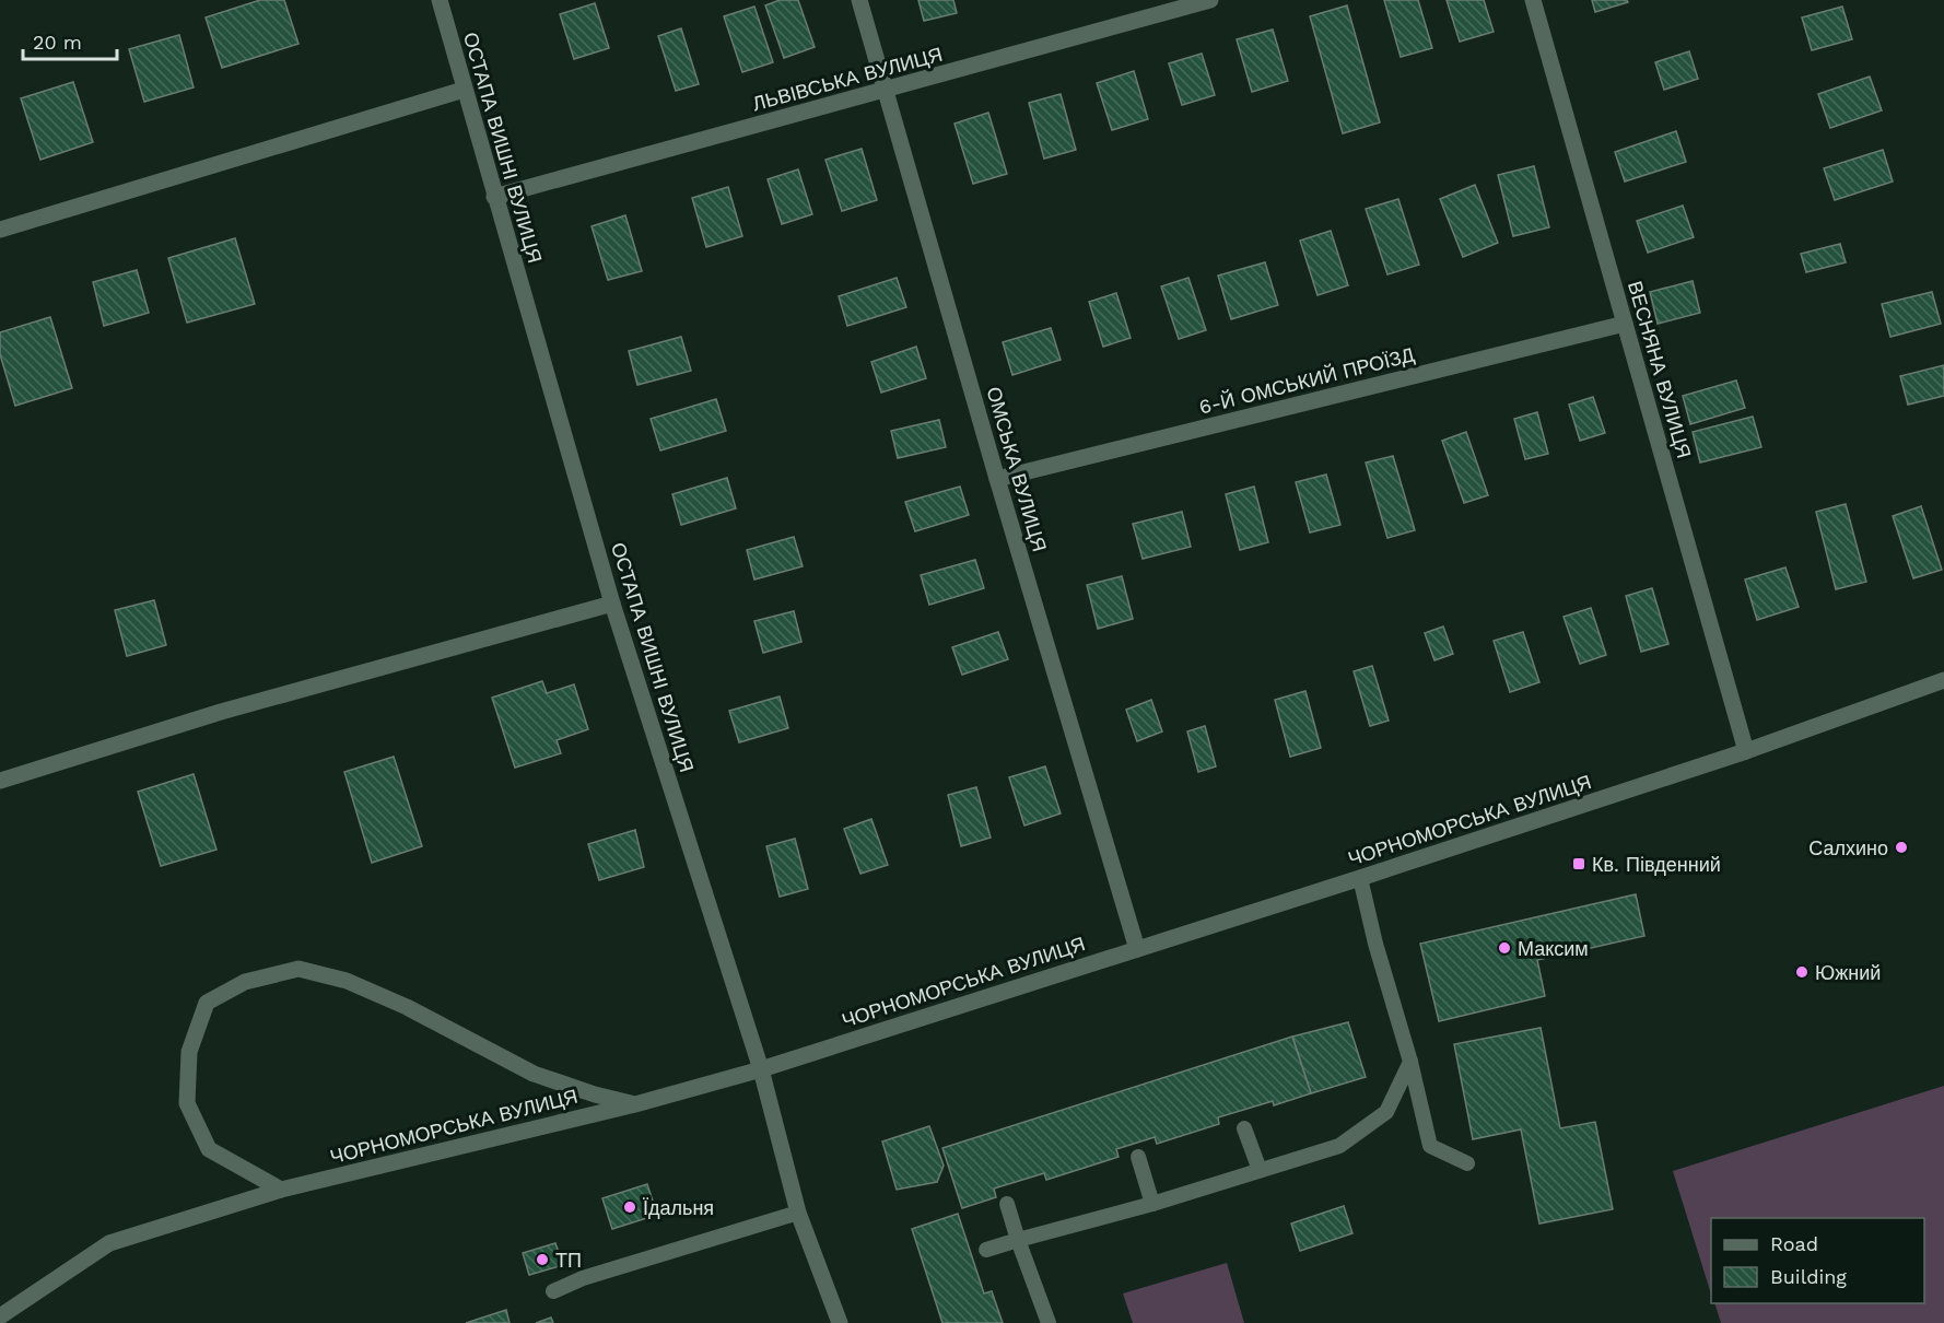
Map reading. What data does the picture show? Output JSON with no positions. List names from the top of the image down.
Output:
{
  "streets": {
    "street": [
      "ЛЬВІВСЬКА ВУЛИЦЯ",
      "ОСТАПА ВИШНІ ВУЛИЦЯ",
      "ВЕСНЯНА ВУЛИЦЯ",
      "6-Й ОМСЬКИЙ ПРОЇЗД",
      "ОМСЬКА ВУЛИЦЯ",
      "ЧОРНОМОРСЬКА ВУЛИЦЯ"
    ]
  },
  "crossings": [
    ["ЛЬВІВСЬКА ВУЛИЦЯ", "ОСТАПА ВИШНІ ВУЛИЦЯ"],
    ["ЛЬВІВСЬКА ВУЛИЦЯ", "ОМСЬКА ВУЛИЦЯ"],
    ["ОСТАПА ВИШНІ ВУЛИЦЯ", "ЧОРНОМОРСЬКА ВУЛИЦЯ"],
    ["ВЕСНЯНА ВУЛИЦЯ", "6-Й ОМСЬКИЙ ПРОЇЗД"],
    ["ВЕСНЯНА ВУЛИЦЯ", "ЧОРНОМОРСЬКА ВУЛИЦЯ"],
    ["6-Й ОМСЬКИЙ ПРОЇЗД", "ОМСЬКА ВУЛИЦЯ"],
    ["ОМСЬКА ВУЛИЦЯ", "ЧОРНОМОРСЬКА ВУЛИЦЯ"]
  ],
  "places": {
    "other": [
      "Салхино",
      "Максим",
      "Южний",
      "Їдальня",
      "ТП"
    ],
    "transit": ["Кв. Південний"]
  },
  "legend": ["Road", "Building"],
  "scale_bar": "20 m"
}
